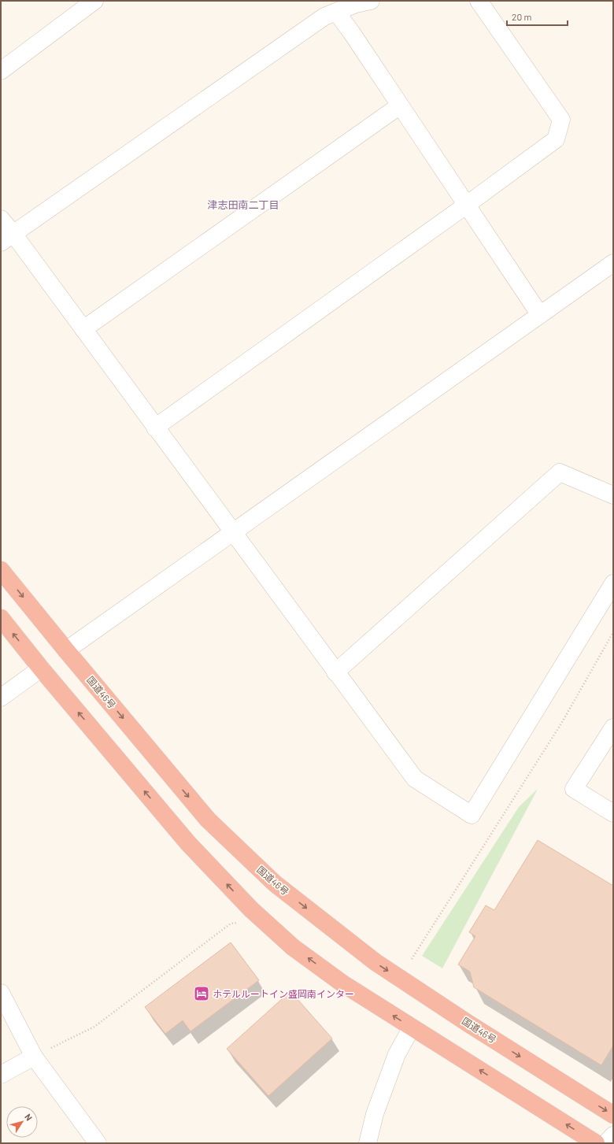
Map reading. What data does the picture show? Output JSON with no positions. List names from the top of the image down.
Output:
{
  "streets": {
    "highway": ["国道46号"]
  },
  "districts": ["津志田南二丁目"],
  "places": {
    "hotel": ["ホテルルートイン盛岡南インター"]
  },
  "scale_bar": "20 m",
  "north": "top right"
}
